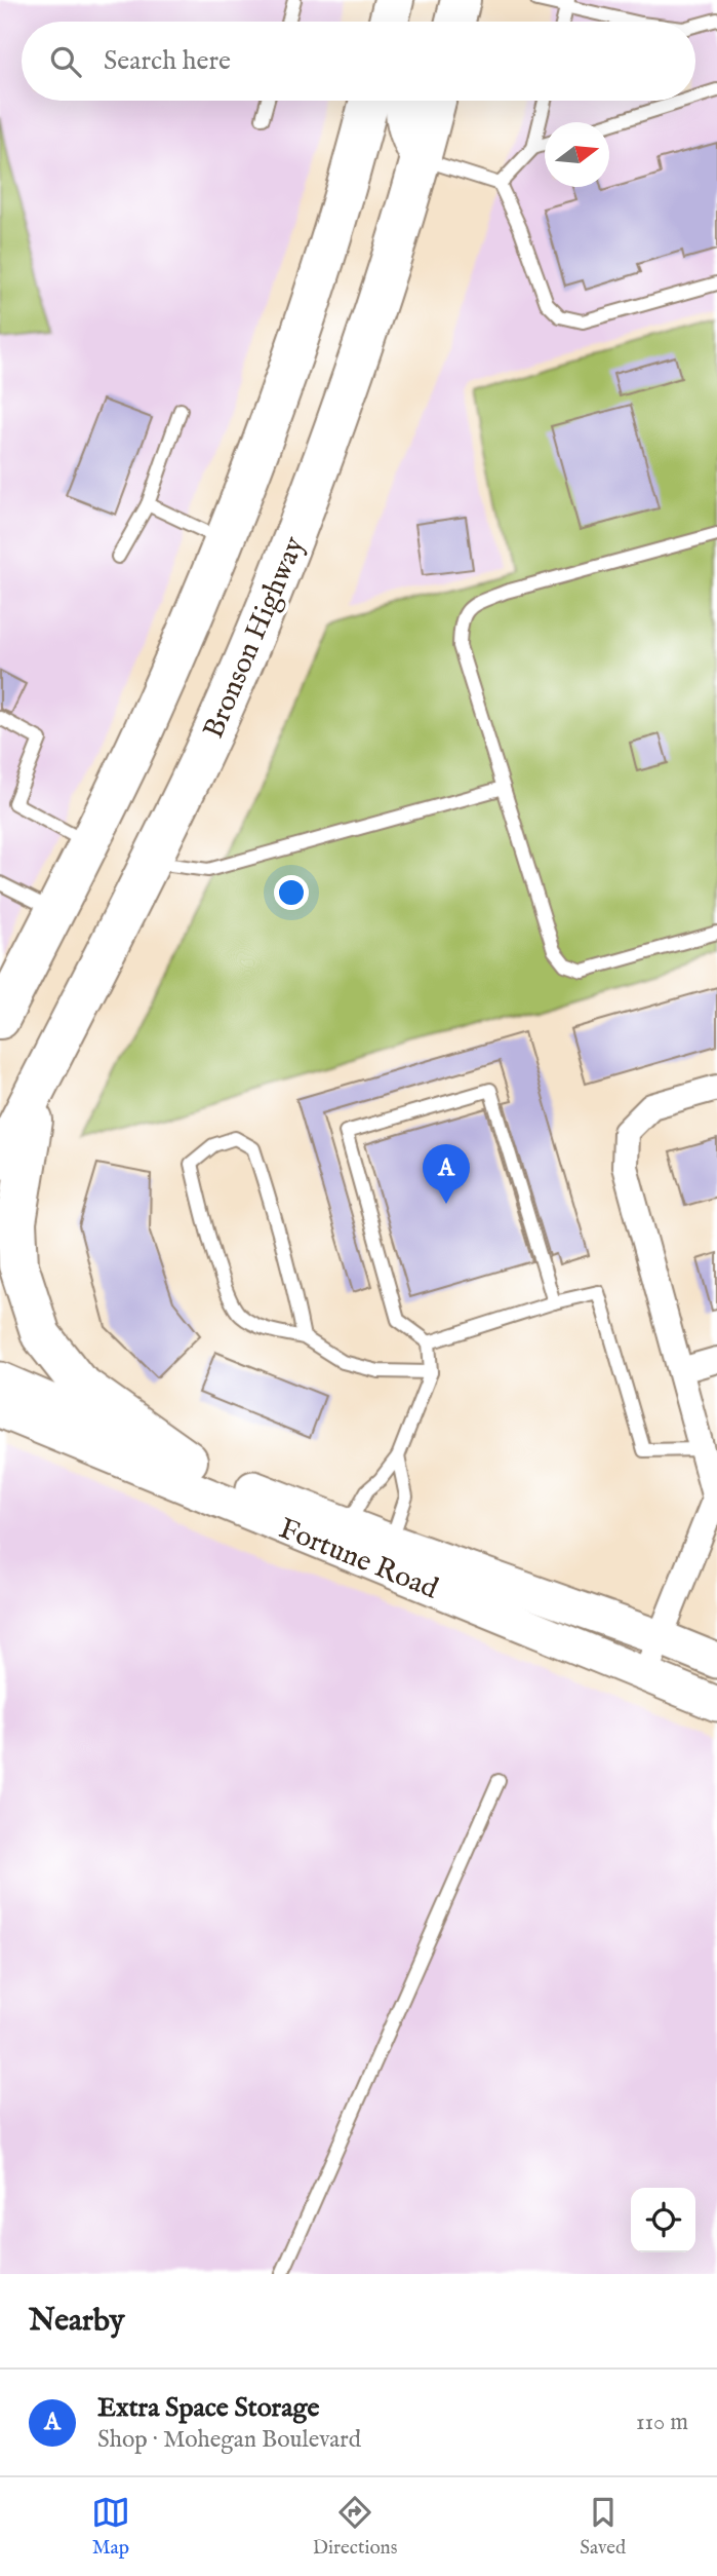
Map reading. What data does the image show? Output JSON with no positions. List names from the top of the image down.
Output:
{
  "streets": {
    "highway": ["Bronson Highway"],
    "main road": ["Fortune Road"]
  },
  "north": "right",
  "page": {
    "search": "Search here",
    "pins": "A",
    "heading": "Nearby",
    "list": [
      {
        "mark": "A",
        "name": "Extra Space Storage",
        "note": "Shop · Mohegan Boulevard",
        "value": "110 m"
      }
    ],
    "nav": ["Map", "Directions", "Saved"]
  }
}
